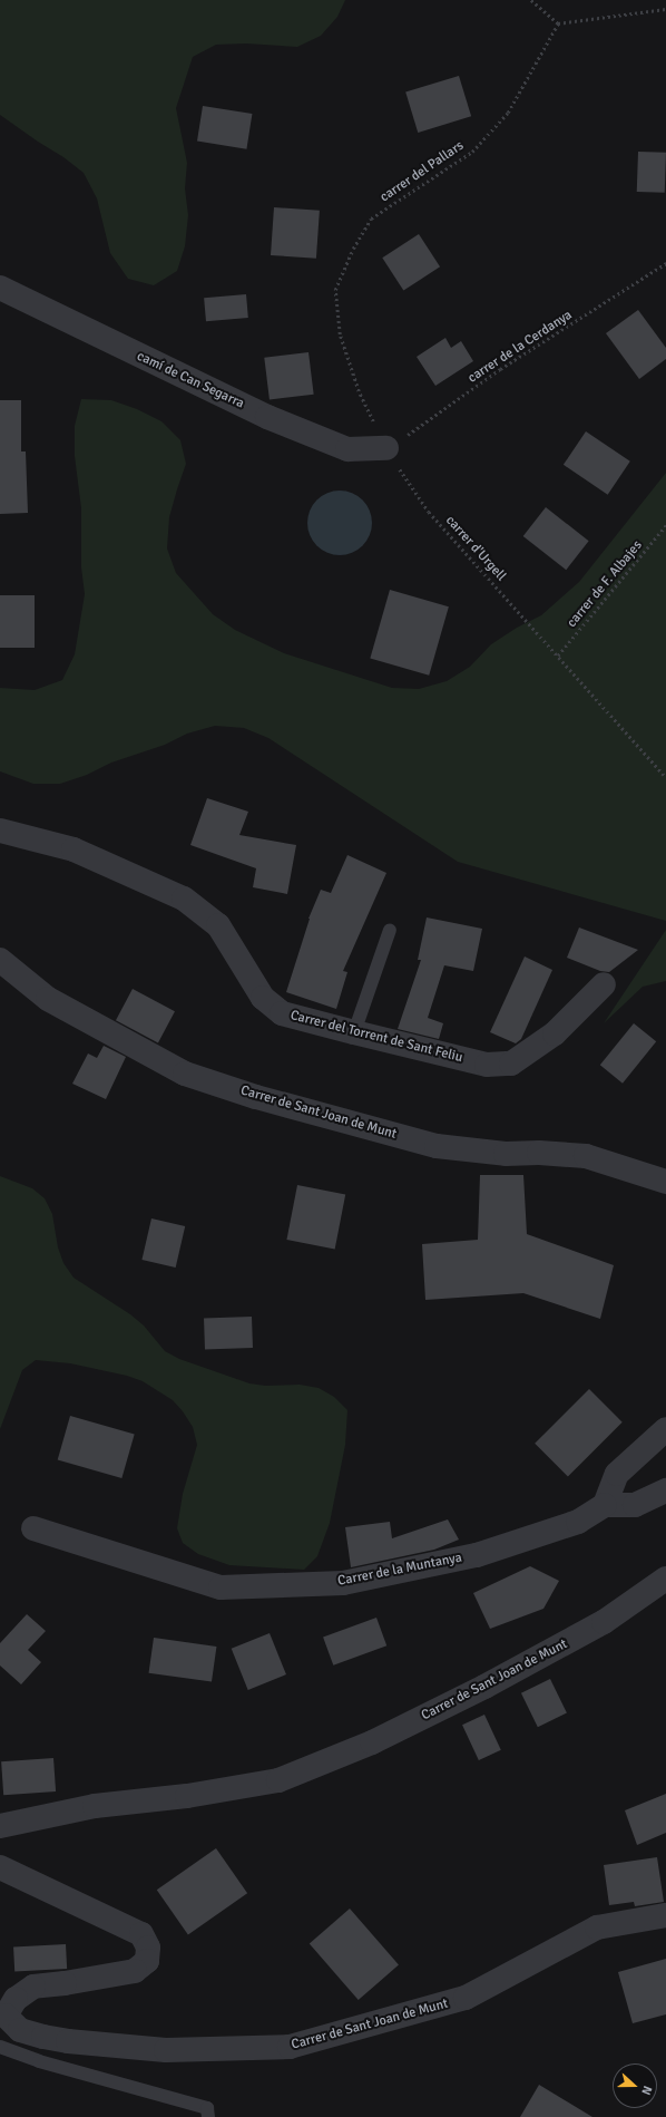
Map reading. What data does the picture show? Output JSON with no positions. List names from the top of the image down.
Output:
{
  "streets": {
    "street": [
      "camí de Can Segarra",
      "Carrer del Torrent de Sant Feliu",
      "Carrer de Sant Joan de Munt",
      "Carrer de la Muntanya"
    ],
    "path": [
      "carrer del Pallars",
      "carrer de la Cerdanya",
      "carrer d'Urgell",
      "carrer de F. Albajes"
    ]
  },
  "crossings": [
    ["carrer del Pallars", "carrer de la Cerdanya"],
    ["carrer del Pallars", "camí de Can Segarra"],
    ["carrer del Pallars", "carrer d'Urgell"],
    ["carrer de la Cerdanya", "camí de Can Segarra"],
    ["carrer de la Cerdanya", "carrer d'Urgell"],
    ["camí de Can Segarra", "carrer d'Urgell"],
    ["carrer d'Urgell", "carrer de F. Albajes"]
  ],
  "north": "right"
}
